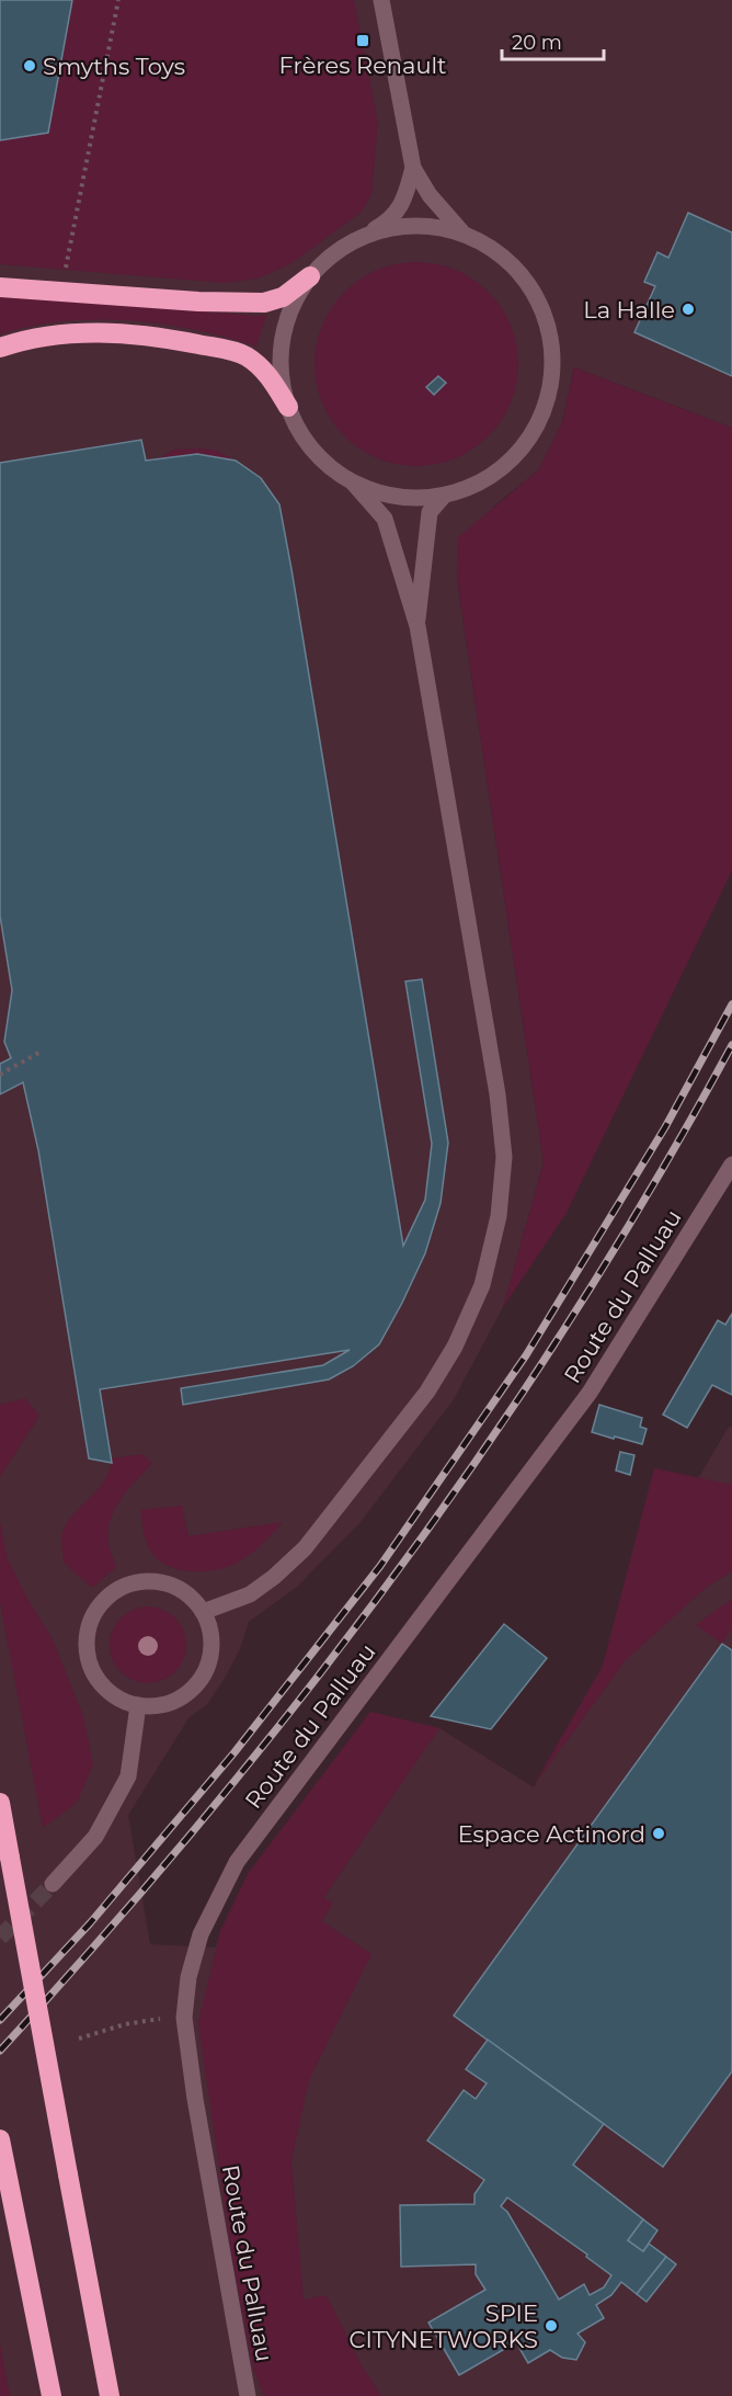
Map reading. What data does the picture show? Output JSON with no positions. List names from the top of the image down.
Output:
{
  "streets": {
    "street": ["Route du Palluau"]
  },
  "places": {
    "transit": ["Frères Renault"],
    "other": [
      "Smyths Toys",
      "La Halle",
      "Espace Actinord",
      "SPIE CITYNETWORKS"
    ]
  },
  "scale_bar": "20 m"
}
